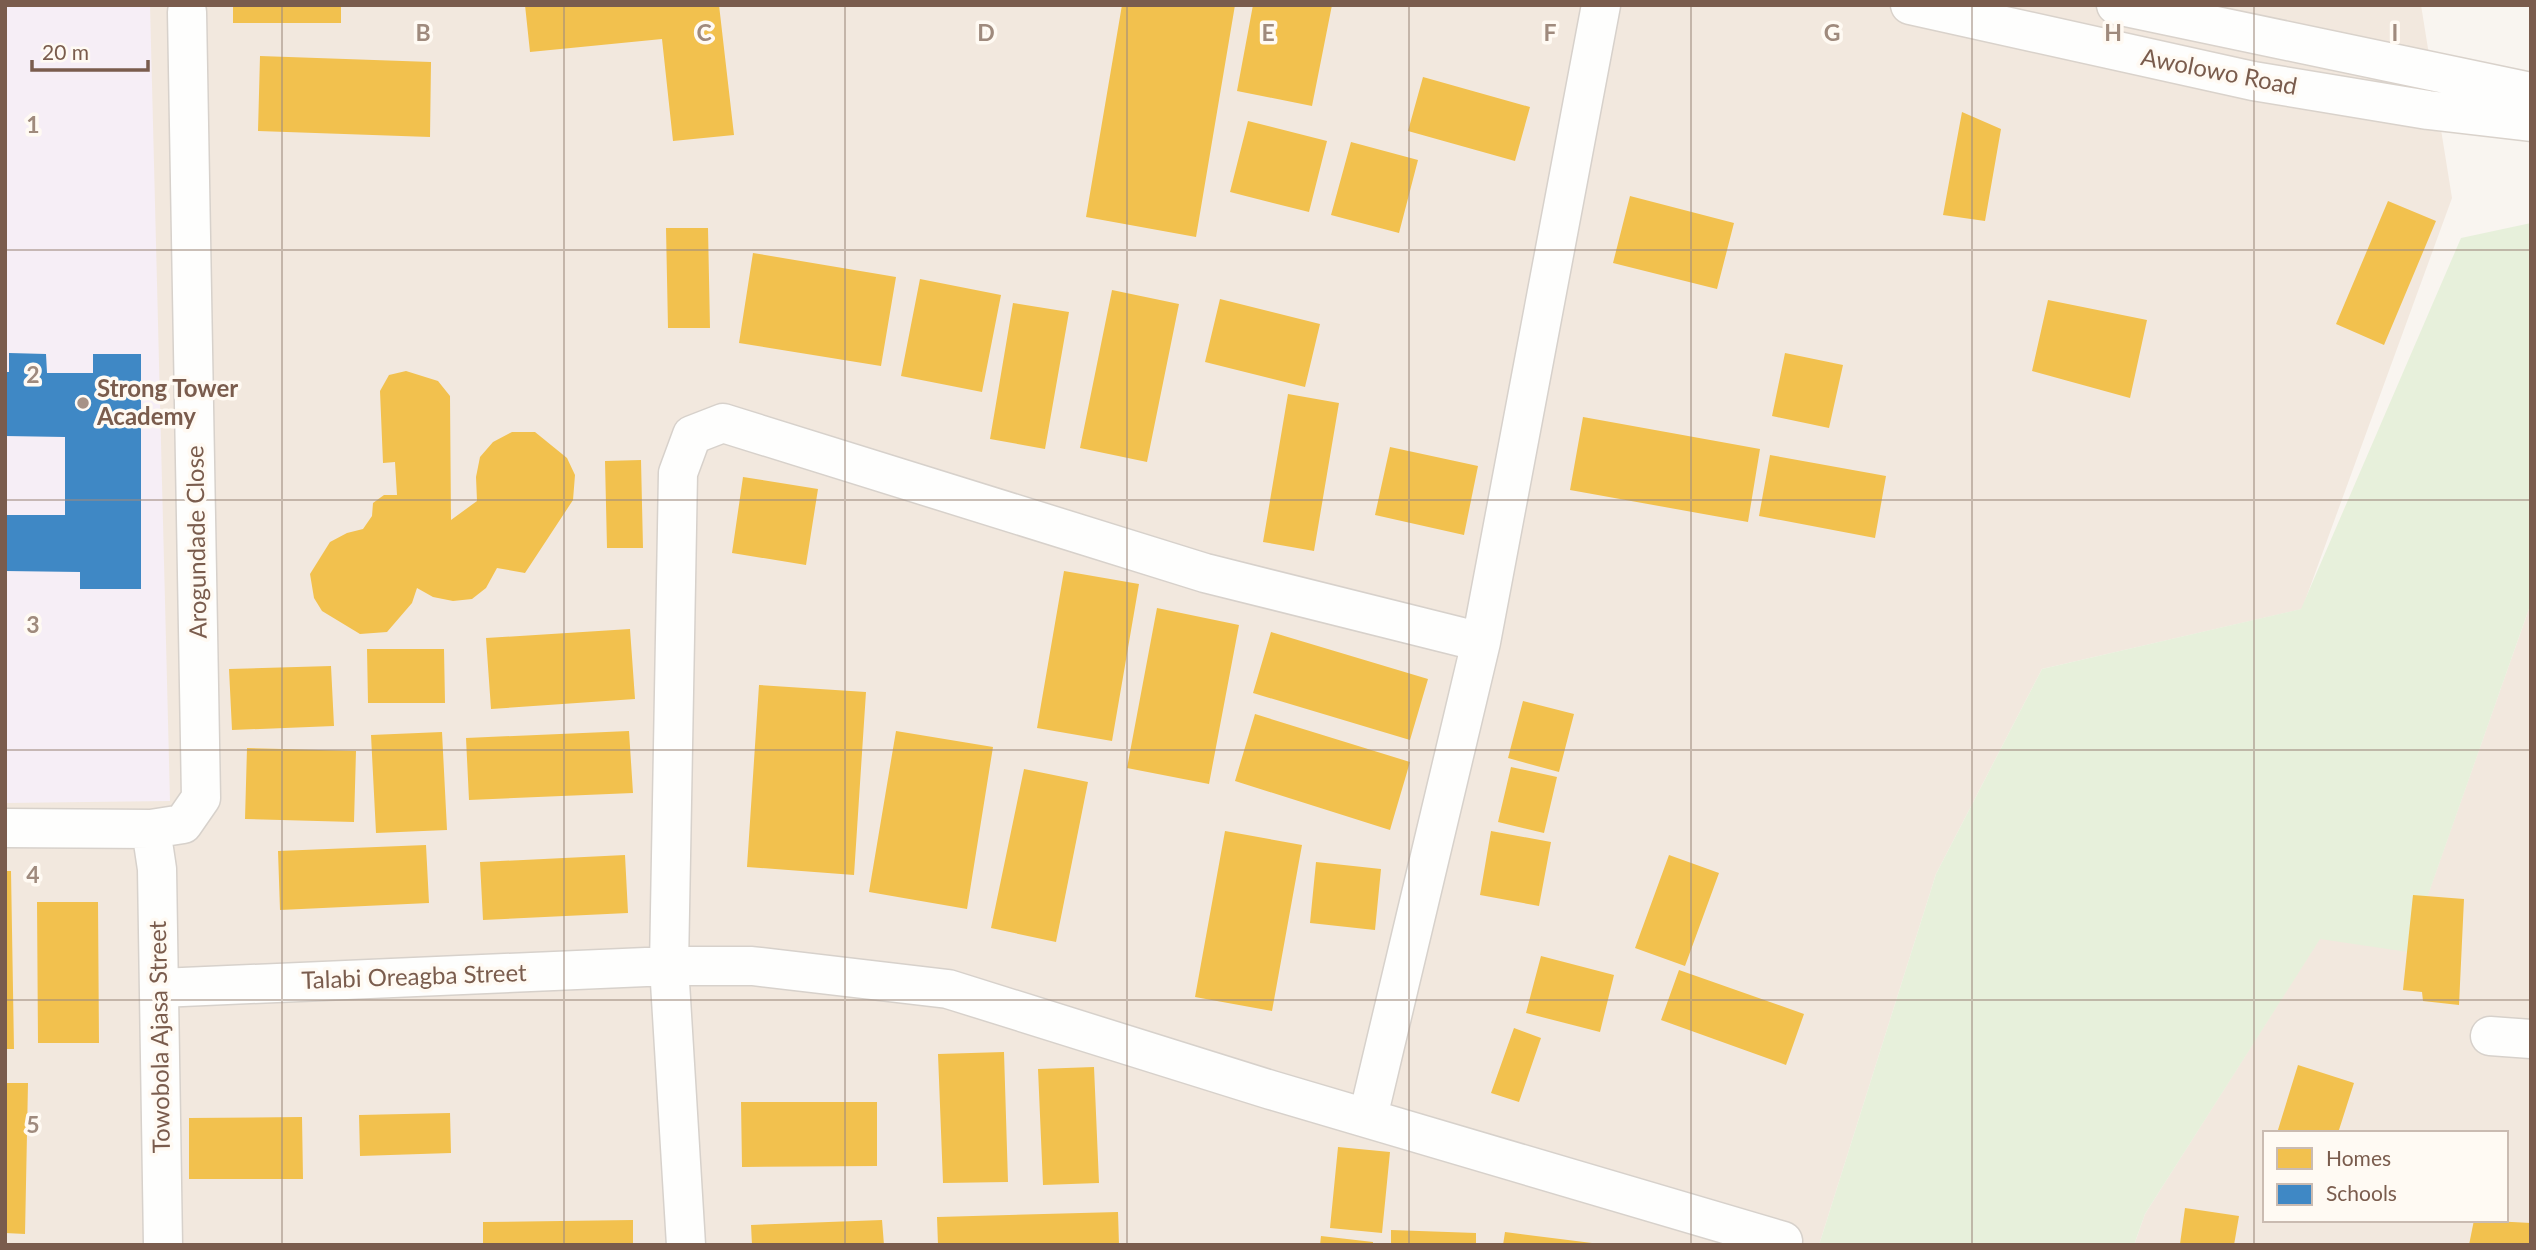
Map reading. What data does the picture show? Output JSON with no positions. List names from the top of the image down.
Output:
{
  "streets": {
    "street": [
      "Awolowo Road",
      "Arogundade Close",
      "Talabi Oreagba Street",
      "Towobola Ajasa Street"
    ]
  },
  "crossings": [
    ["Arogundade Close", "Towobola Ajasa Street"],
    ["Talabi Oreagba Street", "Towobola Ajasa Street"]
  ],
  "places": ["Strong Tower Academy"],
  "legend": ["Homes", "Schools"],
  "scale_bar": "20 m",
  "grid": {
    "columns": [
      "B",
      "C",
      "D",
      "E",
      "F",
      "G",
      "H",
      "I"
    ],
    "rows": [
      "1",
      "2",
      "3",
      "4",
      "5"
    ]
  }
}
